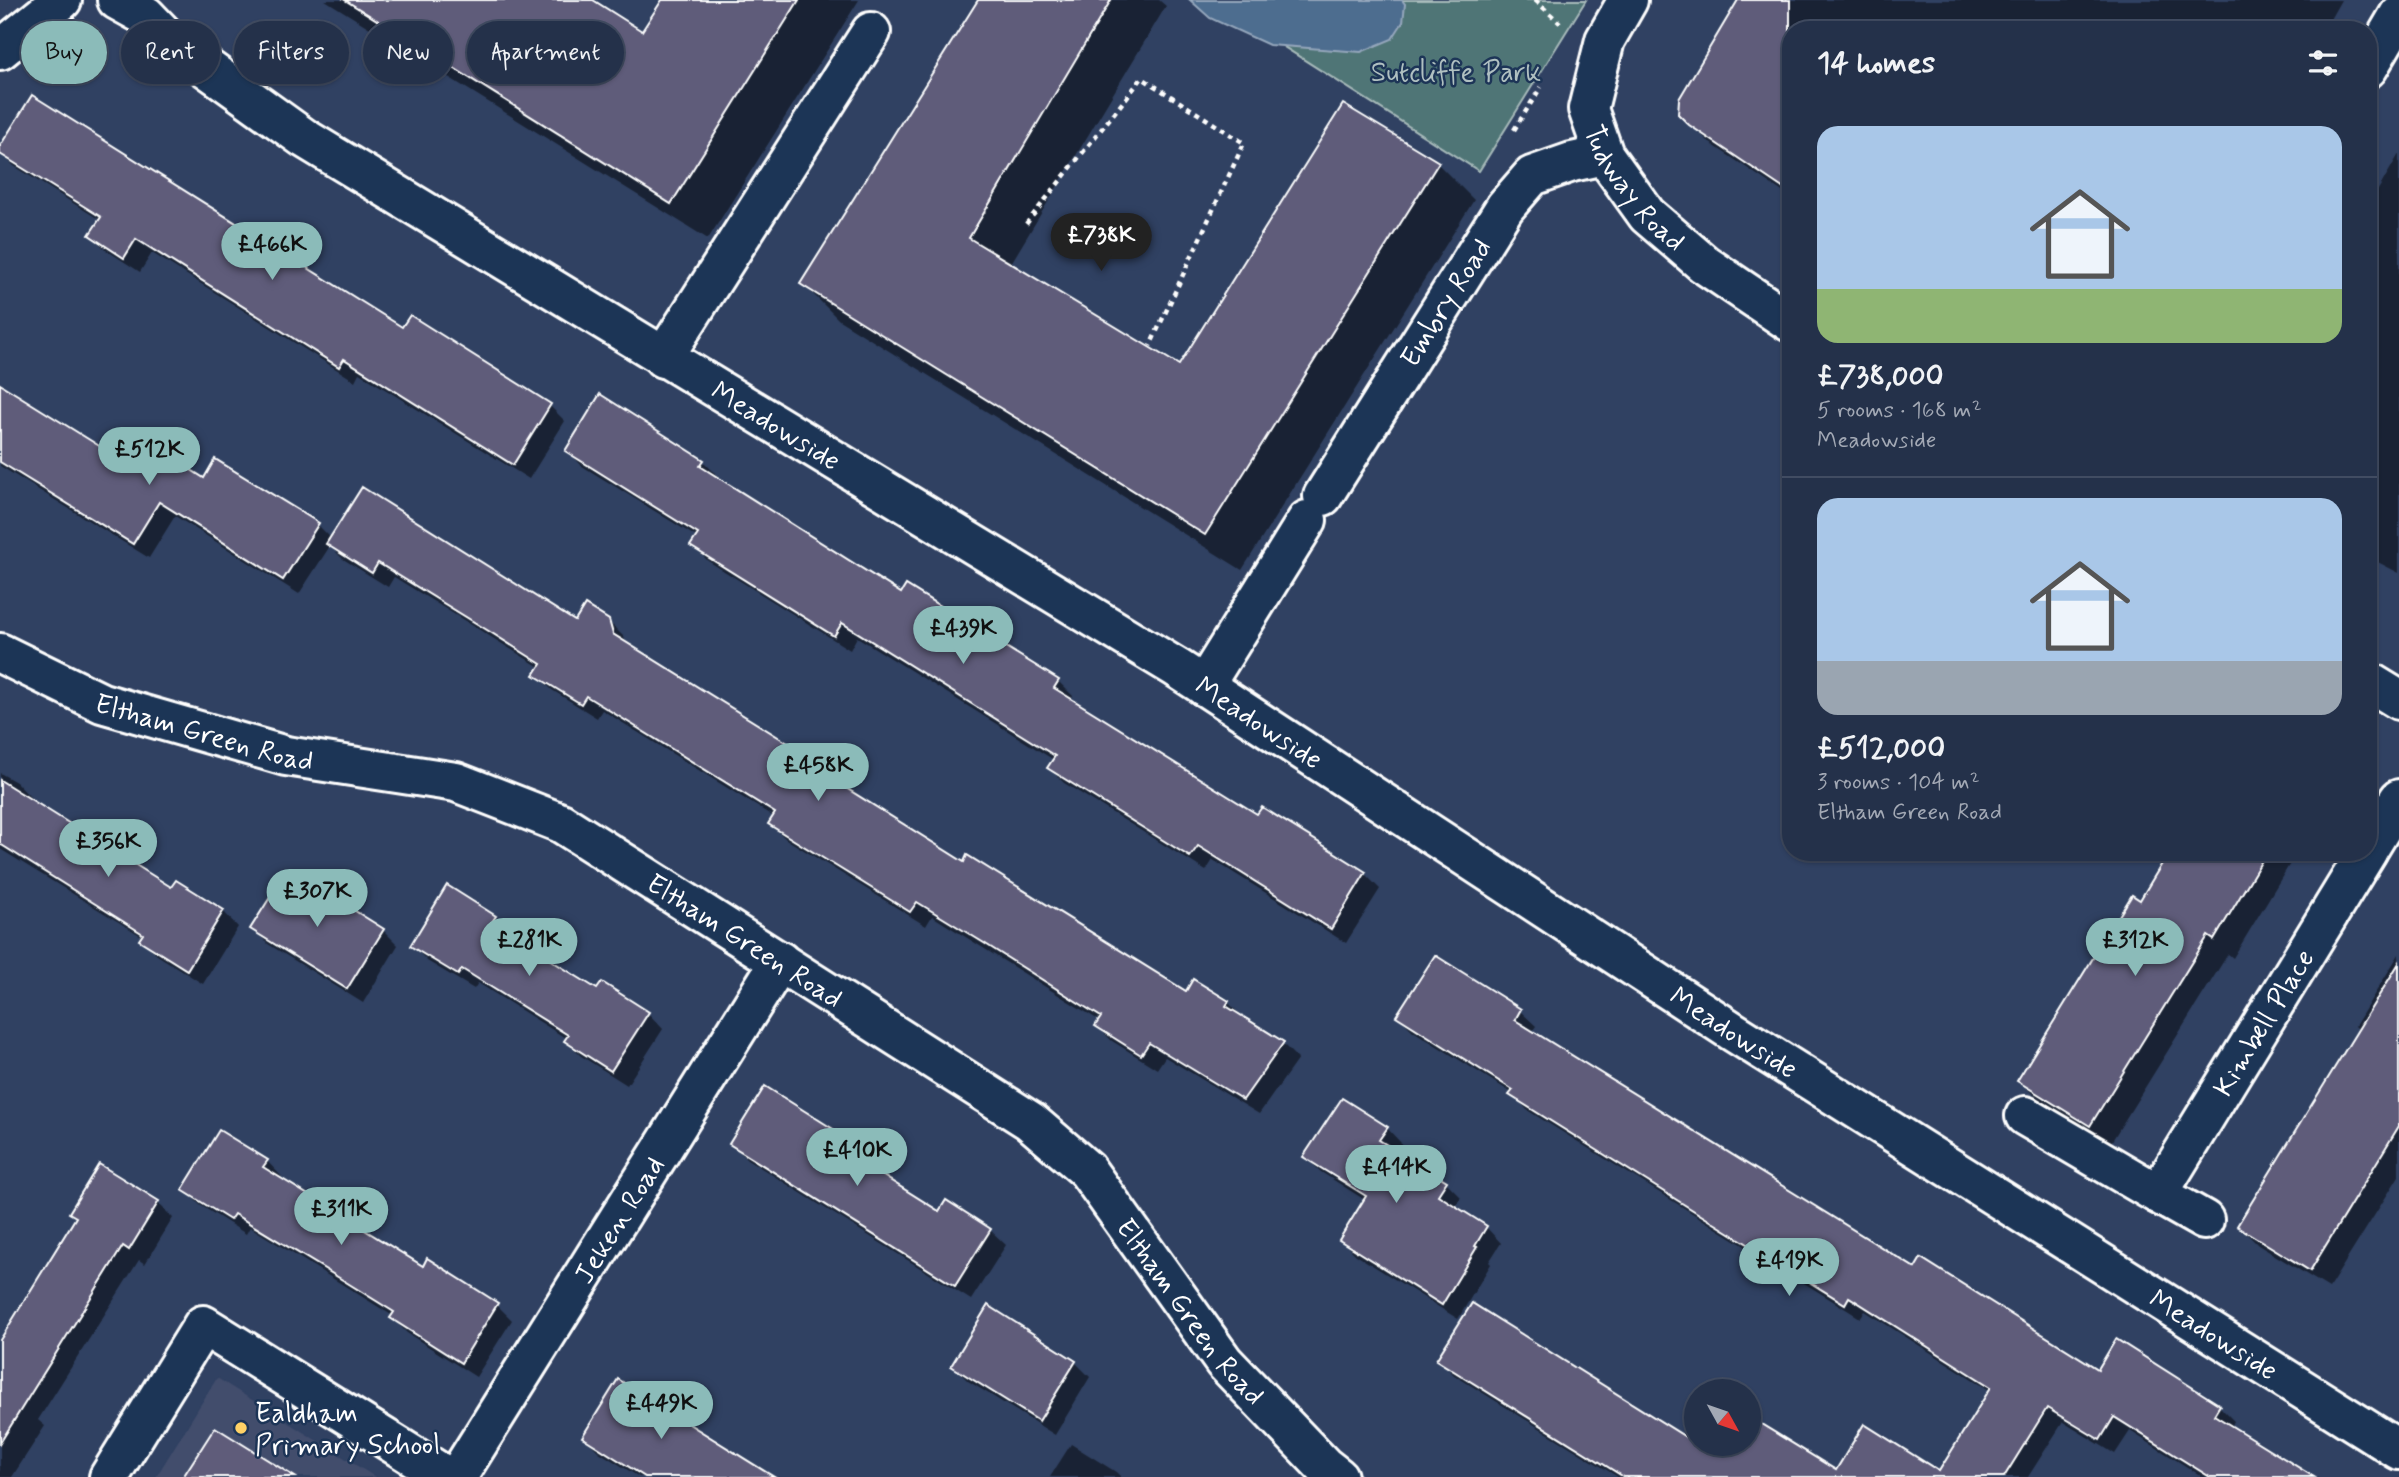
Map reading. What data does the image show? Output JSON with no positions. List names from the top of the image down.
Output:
{
  "streets": {
    "street": [
      "Tudway Road",
      "Embry Road",
      "Meadowside",
      "Eltham Green Road",
      "Kimbell Place",
      "Jeken Road"
    ]
  },
  "crossings": [
    ["Tudway Road", "Embry Road"],
    ["Embry Road", "Meadowside"],
    ["Eltham Green Road", "Jeken Road"]
  ],
  "parks": ["Sutcliffe Park"],
  "places": ["Ealdham Primary School"],
  "north": "bottom right",
  "page": {
    "chip": [
      "Buy",
      "Rent",
      "Filters",
      "New",
      "Apartment"
    ],
    "heading": "14 homes",
    "list": [
      {
        "name": "£738,000",
        "note": "5 rooms · 168 m² · Meadowside"
      },
      {
        "name": "£512,000",
        "note": "3 rooms · 104 m² · Eltham Green Road"
      }
    ],
    "price": [
      "£738K",
      "£466K",
      "£512K",
      "£439K",
      "£458K",
      "£356K",
      "£307K",
      "£281K",
      "£312K",
      "£410K",
      "£414K",
      "£311K",
      "£419K",
      "£449K"
    ]
  }
}
